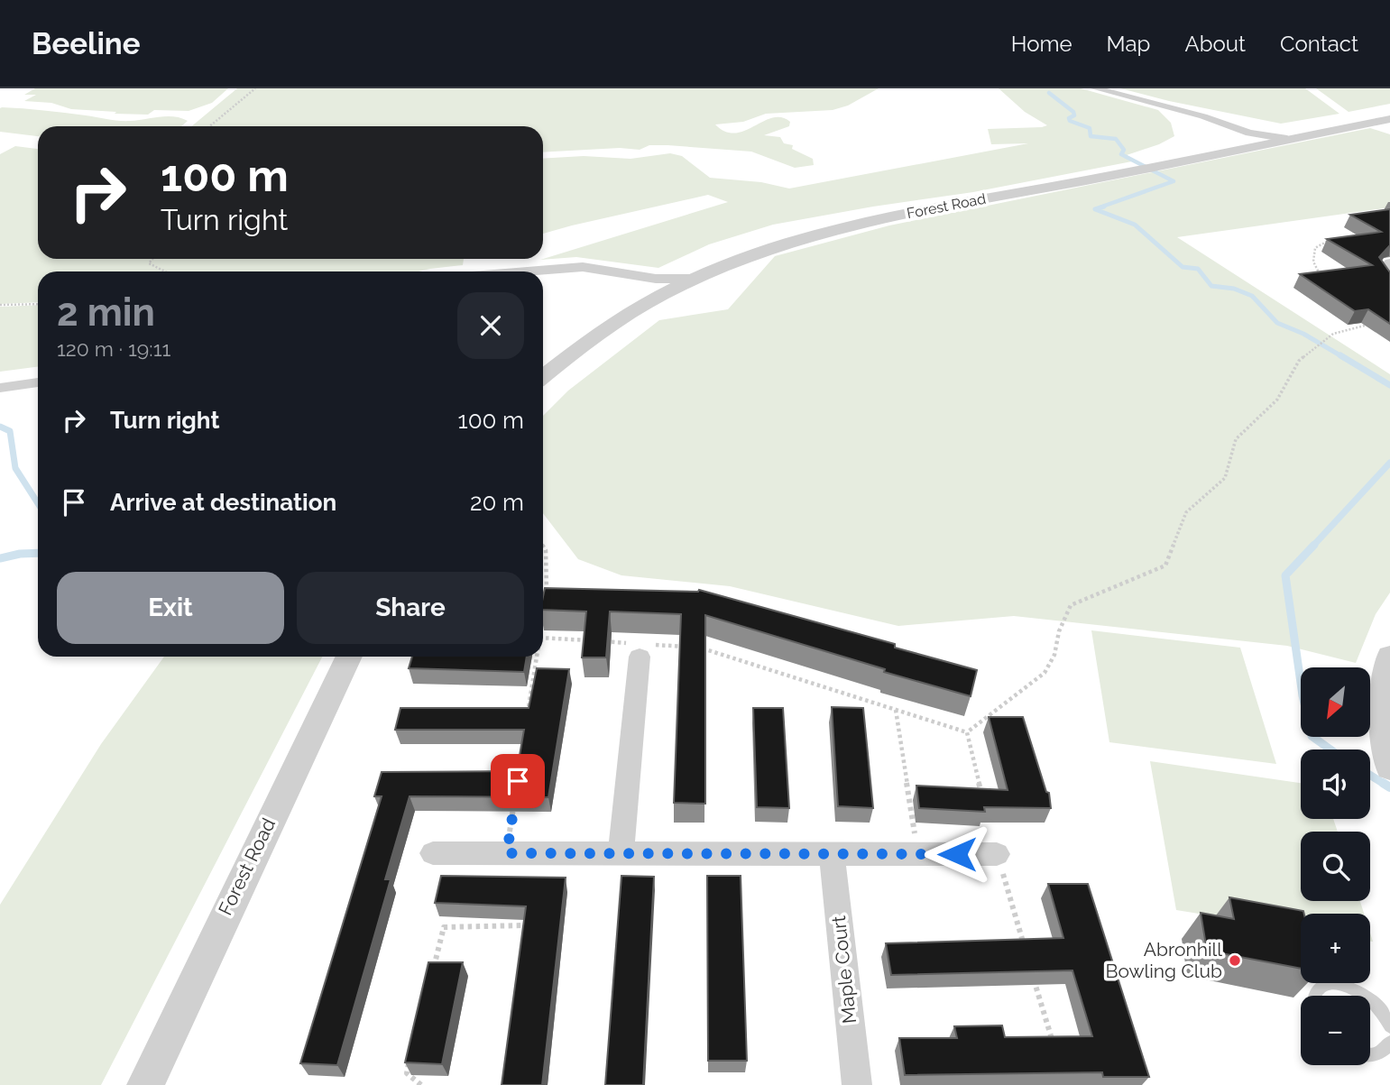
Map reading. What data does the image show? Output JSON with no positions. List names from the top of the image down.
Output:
{
  "streets": {
    "street": ["Forest Road", "Maple Court"]
  },
  "places": ["Abronhill Bowling Club"],
  "north": "bottom left",
  "page": {
    "header": "Beeline",
    "nav": [
      "Home",
      "Map",
      "About",
      "Contact"
    ],
    "turn": ["100 m", "Turn right"],
    "heading": ["2 min", "120 m · 19:11"],
    "list": [
      {
        "name": "Turn right",
        "value": "100 m"
      },
      {
        "name": "Arrive at destination",
        "value": "20 m"
      }
    ],
    "buttons": ["Exit", "Share"],
    "map_buttons": ["+", "−"]
  }
}
